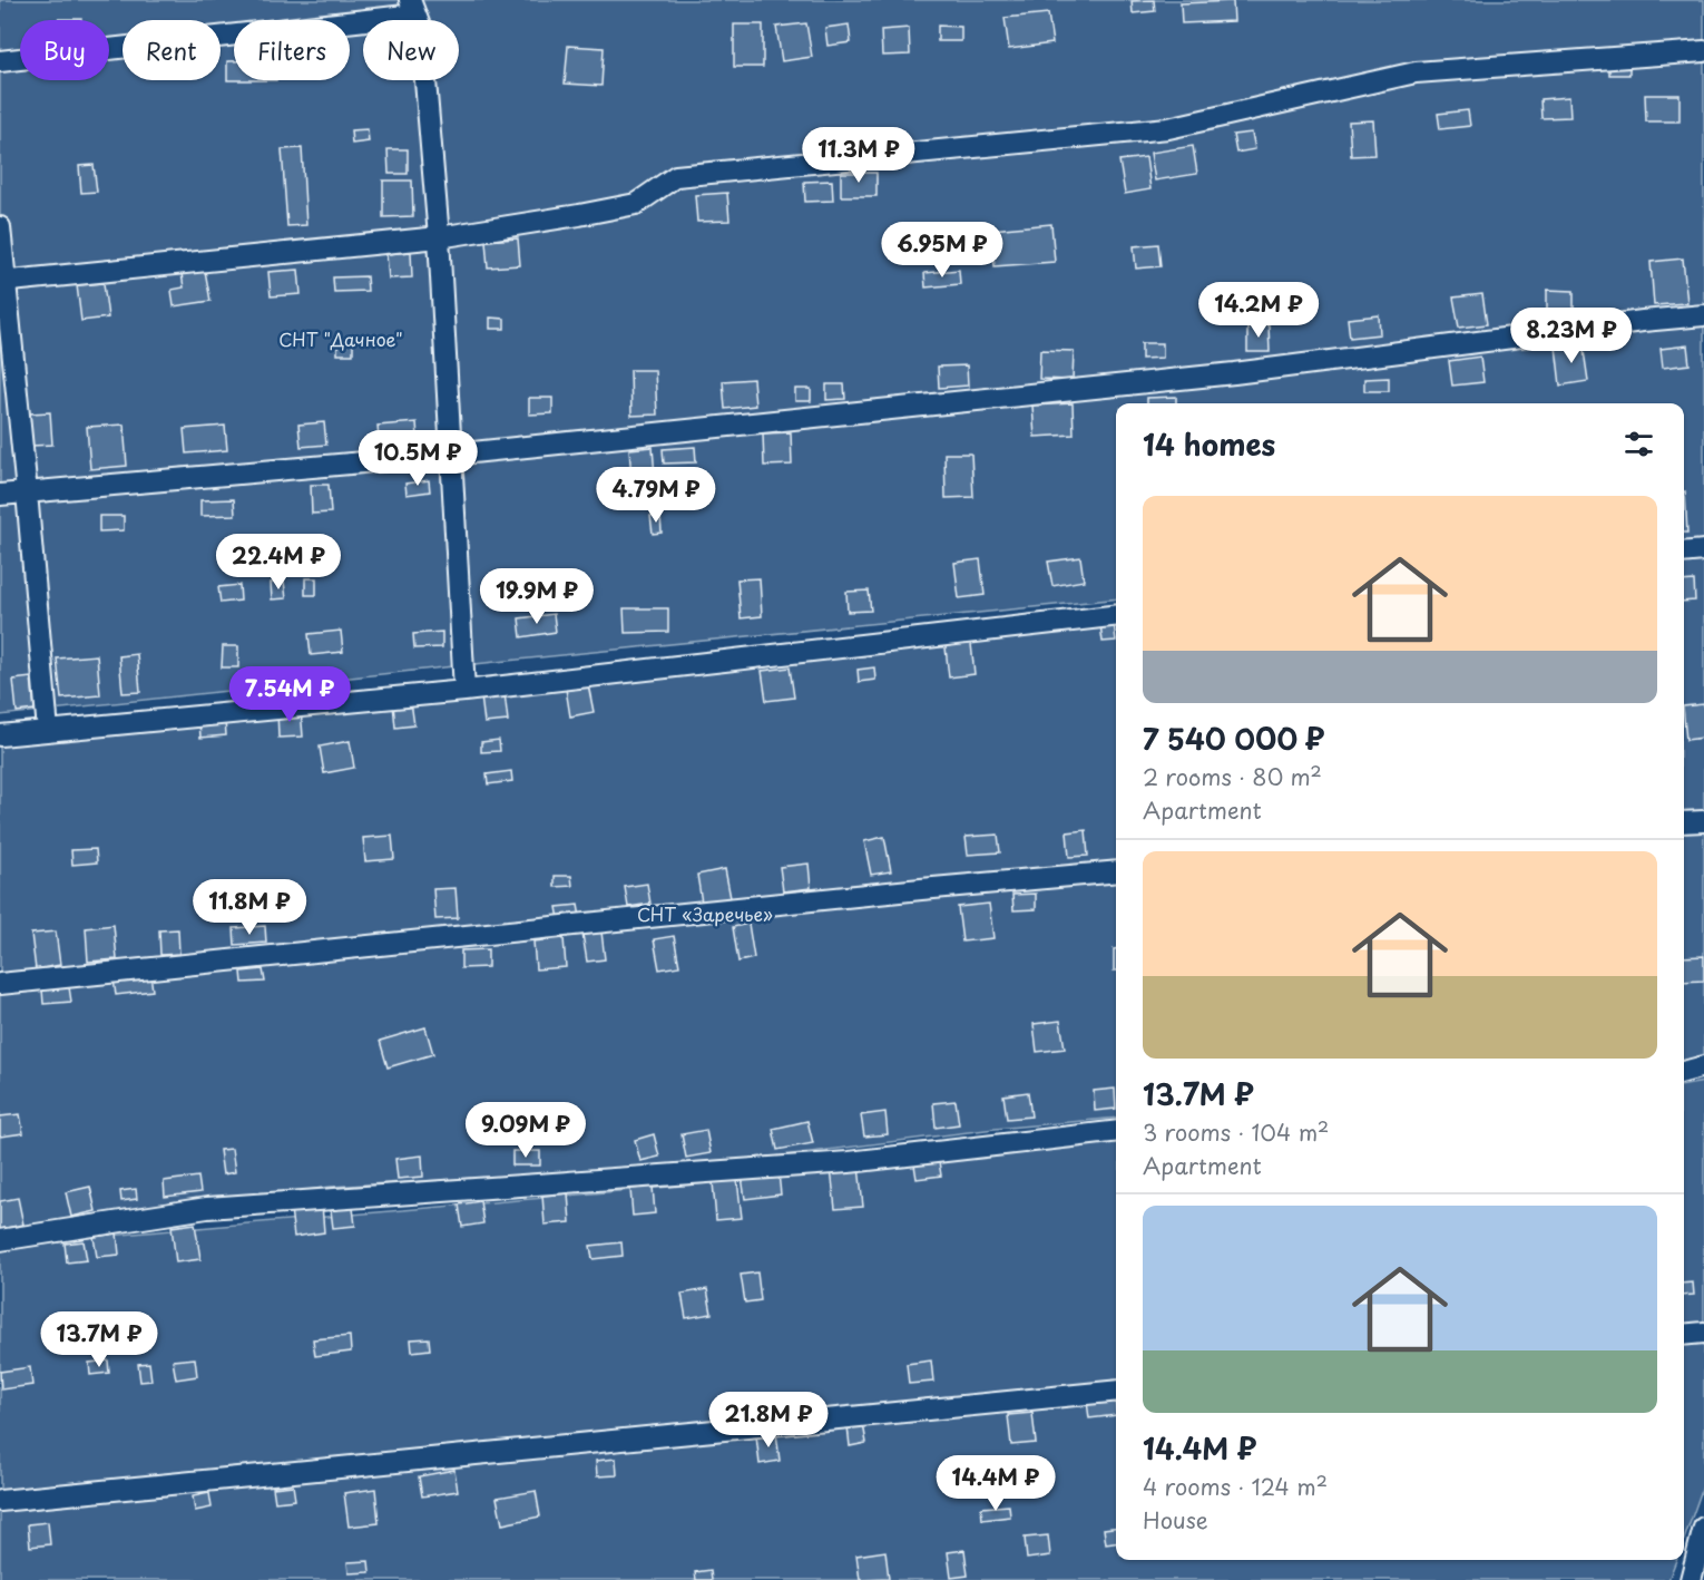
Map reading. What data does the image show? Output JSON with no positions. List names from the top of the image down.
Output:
{
  "parks": ["СНТ \"Дачное\"", "СНТ «Заречье»"],
  "page": {
    "chip": [
      "Buy",
      "Rent",
      "Filters",
      "New"
    ],
    "price": [
      "11.3M ₽",
      "6.95M ₽",
      "14.2M ₽",
      "8.23M ₽",
      "10.5M ₽",
      "4.79M ₽",
      "22.4M ₽",
      "19.9M ₽",
      "7.54M ₽",
      "11.8M ₽",
      "9.09M ₽",
      "13.7M ₽",
      "21.8M ₽",
      "14.4M ₽"
    ],
    "heading": "14 homes",
    "list": [
      {
        "name": "7 540 000 ₽",
        "note": "2 rooms · 80 m² · Apartment"
      },
      {
        "name": "13.7M ₽",
        "note": "3 rooms · 104 m² · Apartment"
      },
      {
        "name": "14.4M ₽",
        "note": "4 rooms · 124 m² · House"
      }
    ]
  }
}
